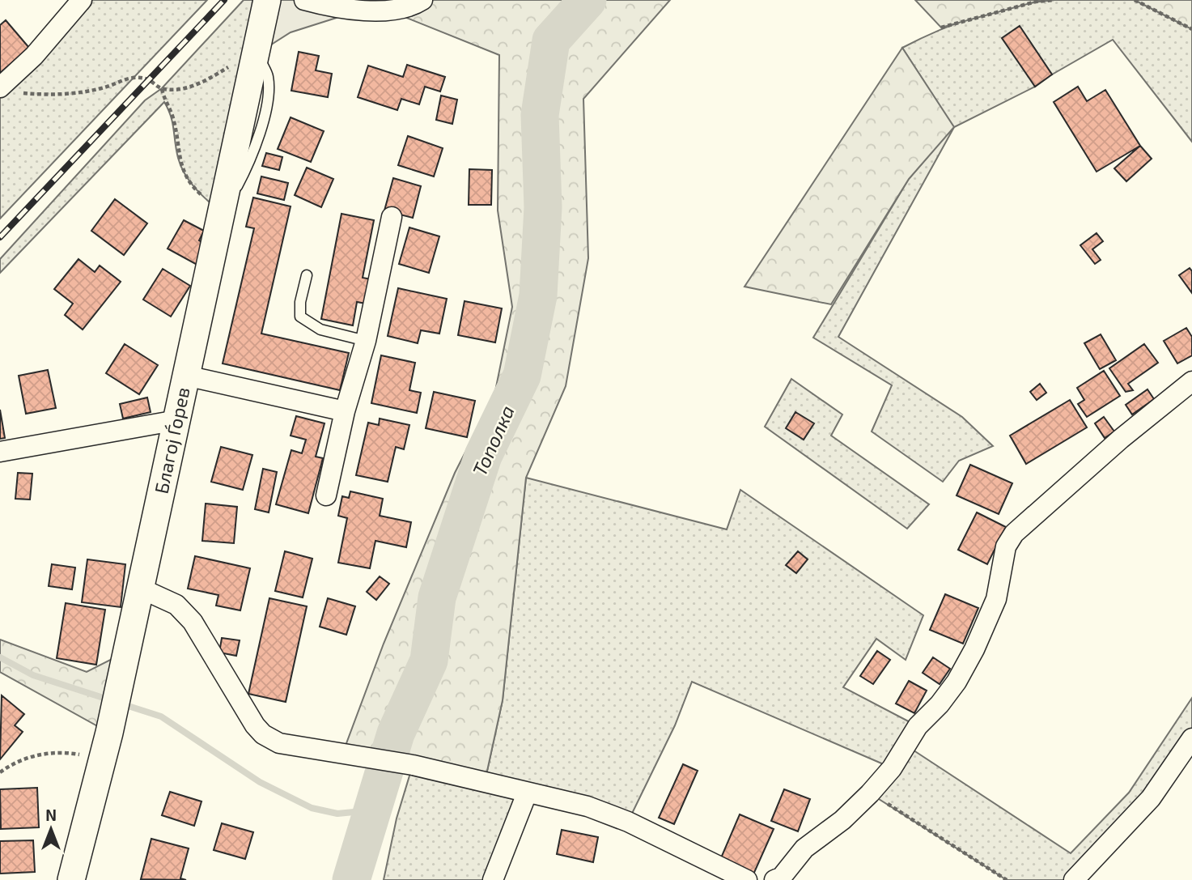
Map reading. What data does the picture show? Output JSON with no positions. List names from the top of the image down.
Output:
{
  "streets": {
    "main road": ["Благој Ѓорев"]
  },
  "water": ["Тополка"],
  "north": "top"
}
